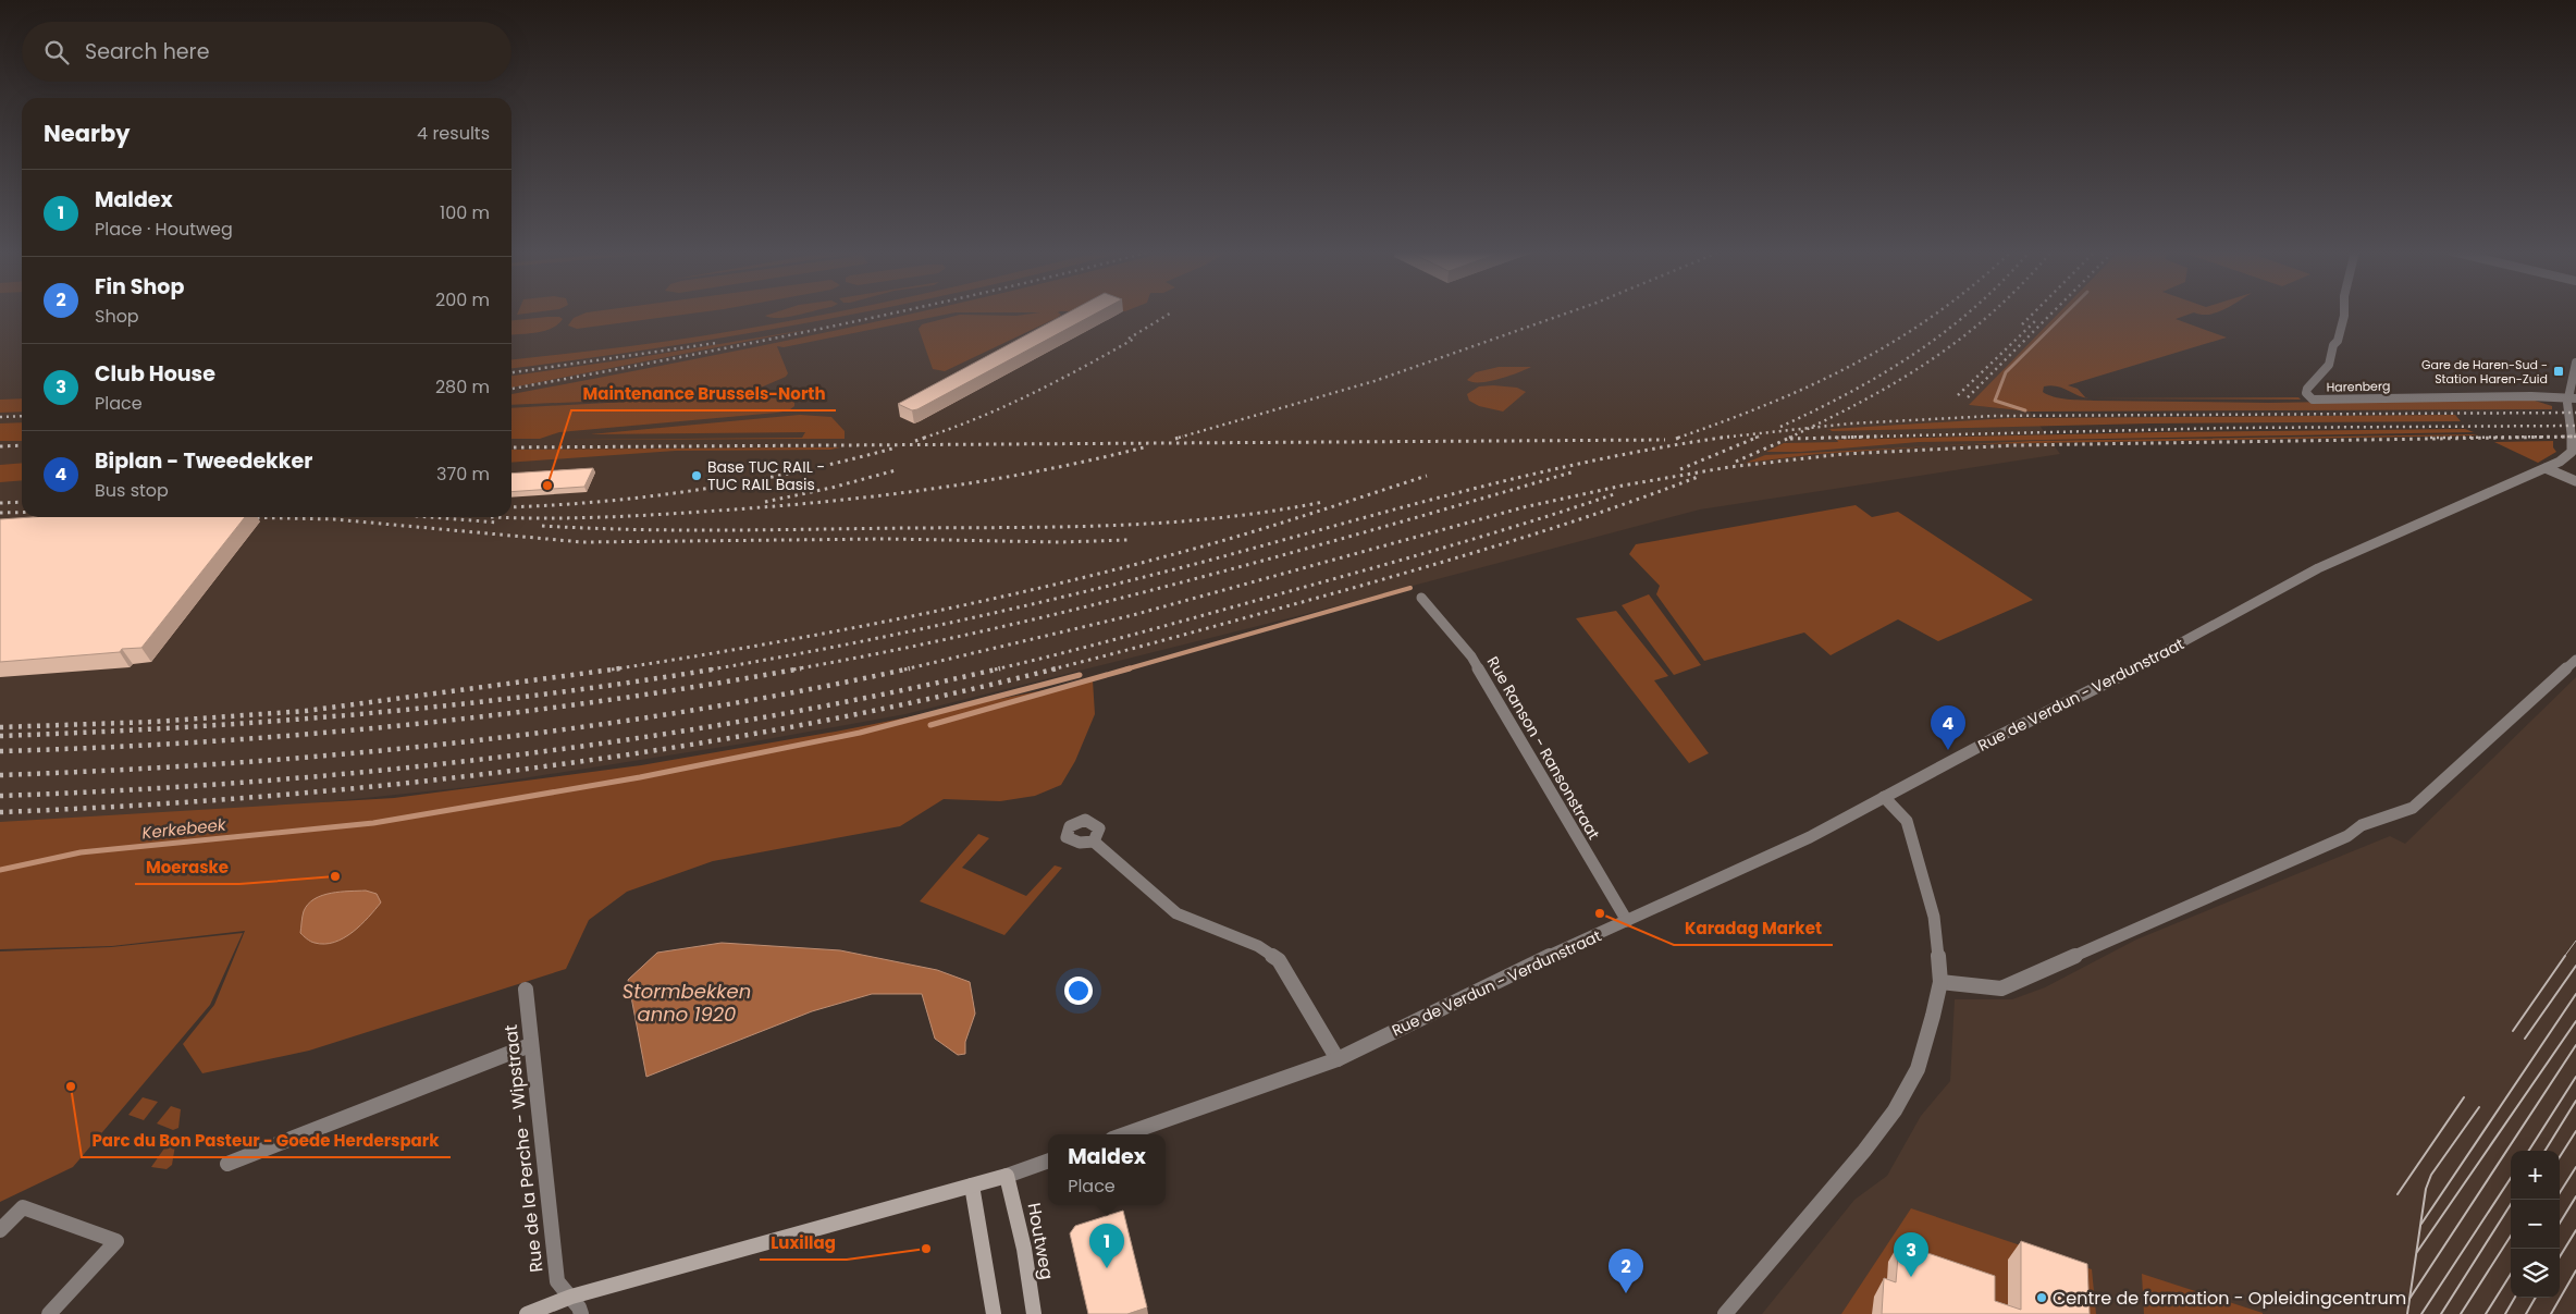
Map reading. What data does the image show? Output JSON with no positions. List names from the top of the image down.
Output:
{
  "streets": {
    "main road": ["Houtweg"],
    "street": [
      "Harenberg",
      "Rue de Verdun - Verdunstraat",
      "Rue Ranson - Ransonstraat",
      "Rue de la Perche - Wipstraat"
    ]
  },
  "crossings": [
    ["Harenberg", "Rue de Verdun - Verdunstraat"],
    ["Rue de Verdun - Verdunstraat", "Rue Ranson - Ransonstraat"]
  ],
  "water": ["Kerkebeek", "Stormbekken anno 1920"],
  "places": {
    "transit": ["Gare de Haren-Sud - Station Haren-Zuid"],
    "other": [
      "Base TUC RAIL - TUC RAIL Basis",
      "Maintenance Brussels-North",
      "Moeraske",
      "Karadag Market",
      "Parc du Bon Pasteur - Goede Herderspark",
      "Luxillag",
      "Centre de formation - Opleidingcentrum"
    ]
  },
  "page": {
    "search": "Search here",
    "heading": ["Nearby", "4 results"],
    "list": [
      {
        "mark": "1",
        "name": "Maldex",
        "note": "Place · Houtweg",
        "value": "100 m"
      },
      {
        "mark": "2",
        "name": "Fin Shop",
        "note": "Shop",
        "value": "200 m"
      },
      {
        "mark": "3",
        "name": "Club House",
        "note": "Place",
        "value": "280 m"
      },
      {
        "mark": "4",
        "name": "Biplan - Tweedekker",
        "note": "Bus stop",
        "value": "370 m"
      }
    ],
    "pins": [
      "4",
      "1",
      "3",
      "2"
    ],
    "popup": ["Maldex", "Place"],
    "map_buttons": ["+", "−"]
  }
}
